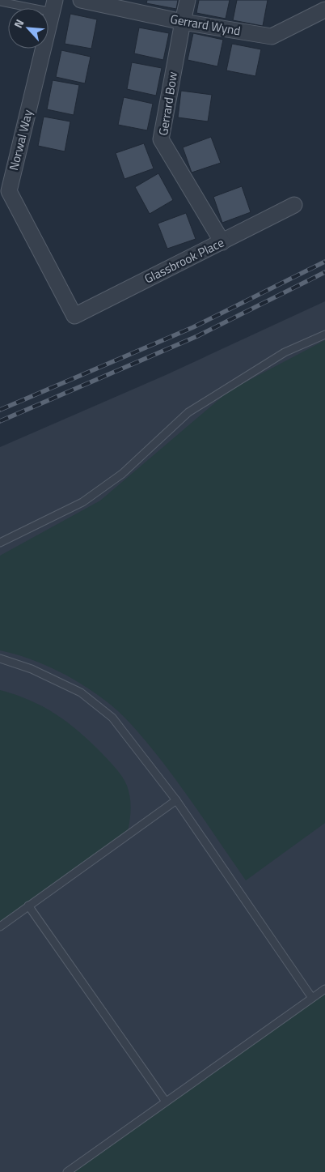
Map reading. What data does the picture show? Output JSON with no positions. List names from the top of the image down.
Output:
{
  "streets": {
    "street": [
      "Gerrard Wynd",
      "Gerrard Bow",
      "Norwal Way",
      "Glassbrook Place"
    ]
  },
  "crossings": [
    ["Gerrard Wynd", "Gerrard Bow"],
    ["Gerrard Bow", "Glassbrook Place"],
    ["Norwal Way", "Glassbrook Place"]
  ],
  "north": "top left"
}
